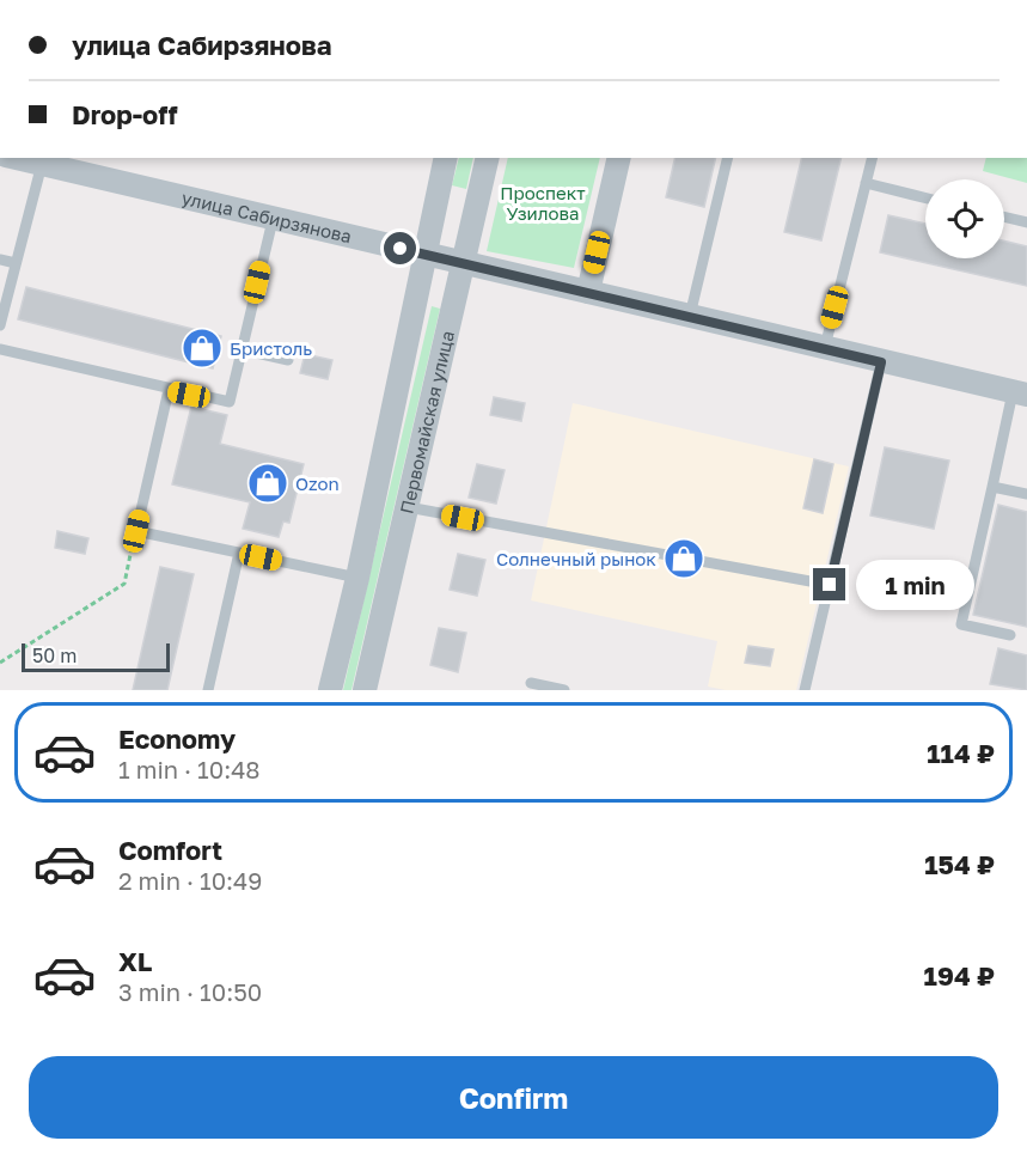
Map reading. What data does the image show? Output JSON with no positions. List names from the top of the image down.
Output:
{
  "streets": {
    "street": ["улица Сабирзянова", "Первомайская улица"]
  },
  "crossings": [
    ["улица Сабирзянова", "Первомайская улица"]
  ],
  "parks": ["Проспект Узилова"],
  "places": {
    "shop": ["Бристоль", "Ozon", "Солнечный рынок"]
  },
  "scale_bar": "50 m",
  "page": {
    "banner": ["улица Сабирзянова", "Drop-off"],
    "bubble": "1 min",
    "scale": "50 m",
    "list": [
      {
        "name": "Economy",
        "note": "1 min · 10:48",
        "value": "114 ₽"
      },
      {
        "name": "Comfort",
        "note": "2 min · 10:49",
        "value": "154 ₽"
      },
      {
        "name": "XL",
        "note": "3 min · 10:50",
        "value": "194 ₽"
      }
    ],
    "buttons": "Confirm"
  }
}
